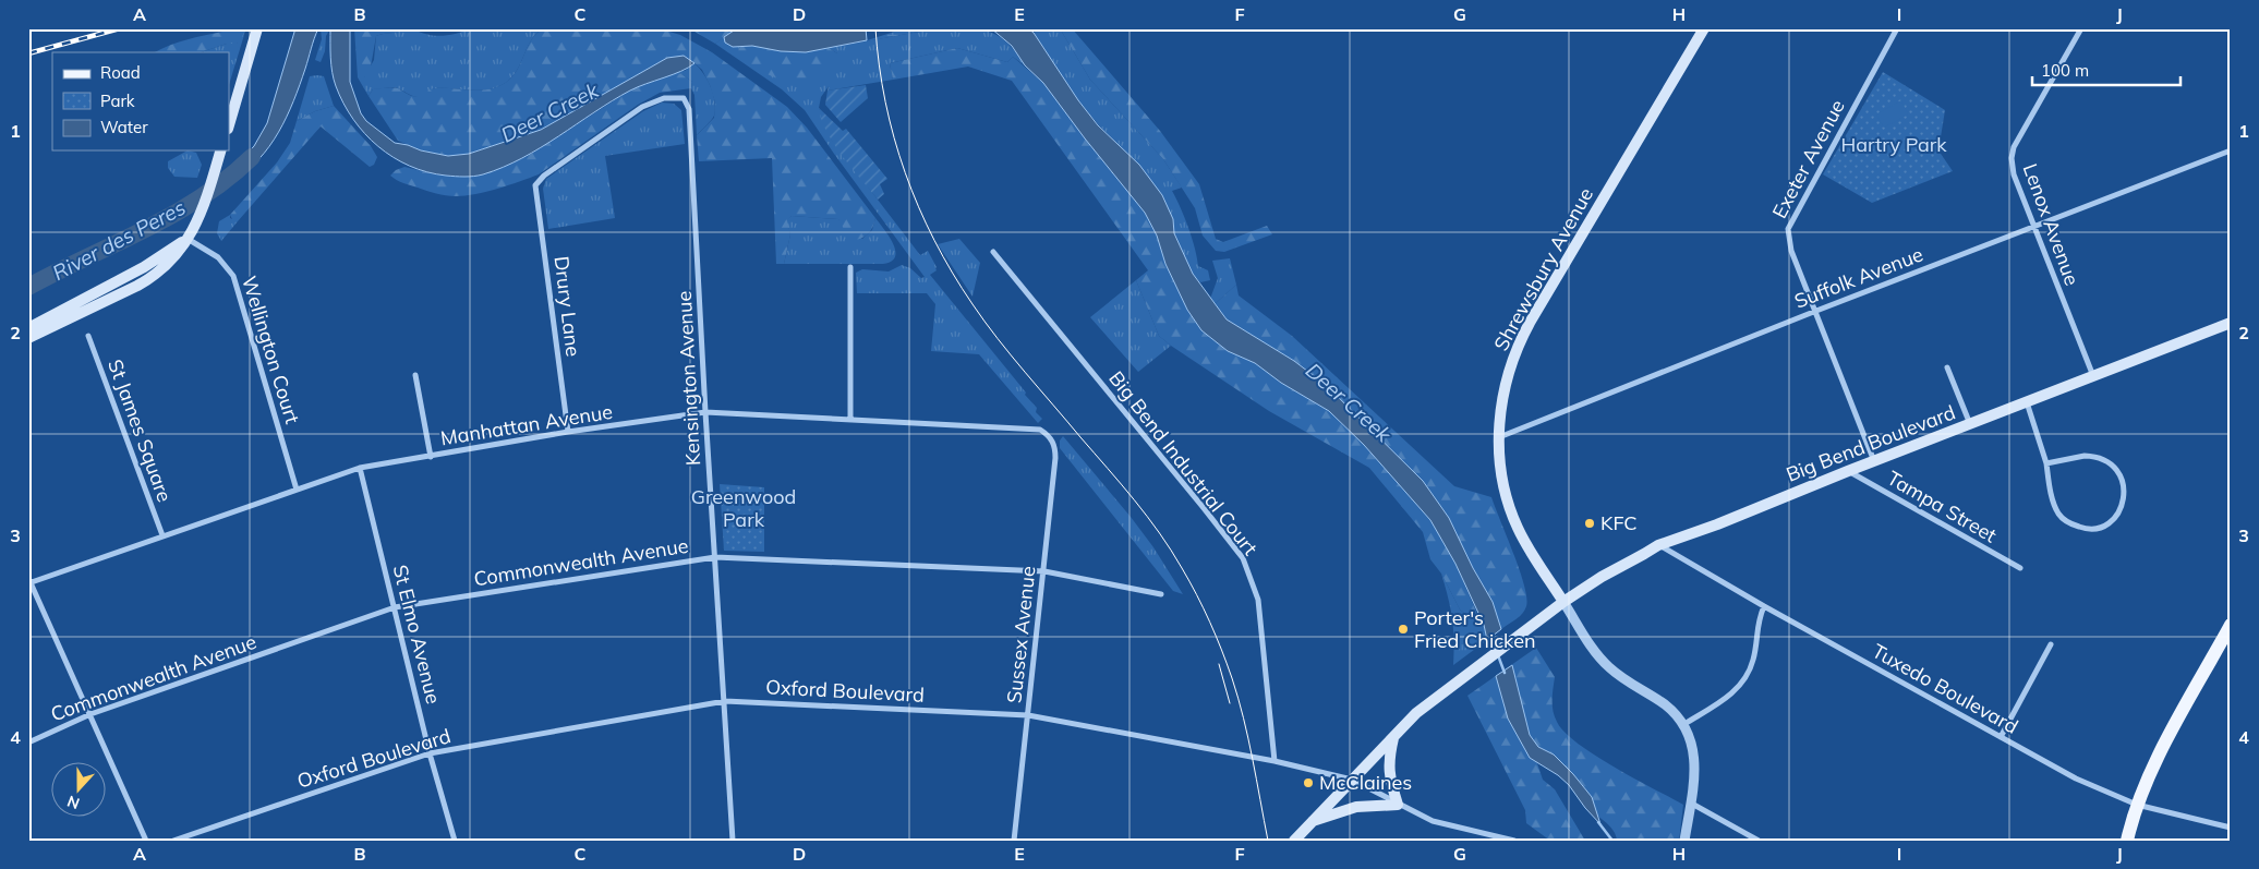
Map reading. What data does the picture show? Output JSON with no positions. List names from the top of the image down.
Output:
{
  "streets": {
    "main road": ["Shrewsbury Avenue", "Big Bend Boulevard"],
    "street": [
      "Exeter Avenue",
      "Lenox Avenue",
      "Suffolk Avenue",
      "Drury Lane",
      "Wellington Court",
      "Kensington Avenue",
      "Manhattan Avenue",
      "St James Square",
      "Big Bend Industrial Court",
      "Tampa Street",
      "Commonwealth Avenue",
      "St Elmo Avenue",
      "Sussex Avenue",
      "Tuxedo Boulevard",
      "Oxford Boulevard"
    ]
  },
  "crossings": [
    ["Exeter Avenue", "Suffolk Avenue"],
    ["Exeter Avenue", "Big Bend Boulevard"],
    ["Lenox Avenue", "Suffolk Avenue"],
    ["Lenox Avenue", "Big Bend Boulevard"],
    ["Shrewsbury Avenue", "Suffolk Avenue"],
    ["Shrewsbury Avenue", "Big Bend Boulevard"],
    ["Drury Lane", "Kensington Avenue"],
    ["Drury Lane", "Manhattan Avenue"],
    ["Wellington Court", "Manhattan Avenue"],
    ["Kensington Avenue", "Manhattan Avenue"],
    ["Kensington Avenue", "Commonwealth Avenue"],
    ["Kensington Avenue", "Oxford Boulevard"],
    ["Manhattan Avenue", "St James Square"],
    ["Manhattan Avenue", "St Elmo Avenue"],
    ["Manhattan Avenue", "Sussex Avenue"],
    ["Big Bend Boulevard", "Tampa Street"],
    ["Big Bend Boulevard", "Tuxedo Boulevard"],
    ["Big Bend Boulevard", "Oxford Boulevard"],
    ["Big Bend Industrial Court", "Oxford Boulevard"],
    ["Commonwealth Avenue", "St Elmo Avenue"],
    ["Commonwealth Avenue", "Sussex Avenue"],
    ["St Elmo Avenue", "Oxford Boulevard"],
    ["Sussex Avenue", "Oxford Boulevard"]
  ],
  "water": ["Deer Creek", "River des Peres"],
  "parks": ["Hartry Park", "Greenwood Park"],
  "places": ["KFC", "Porter's Fried Chicken", "McClaines"],
  "legend": ["Road", "Park", "Water"],
  "scale_bar": "100 m",
  "north": "bottom",
  "grid": {
    "columns": [
      "A",
      "B",
      "C",
      "D",
      "E",
      "F",
      "G",
      "H",
      "I",
      "J"
    ],
    "rows": [
      "1",
      "2",
      "3",
      "4"
    ]
  }
}
